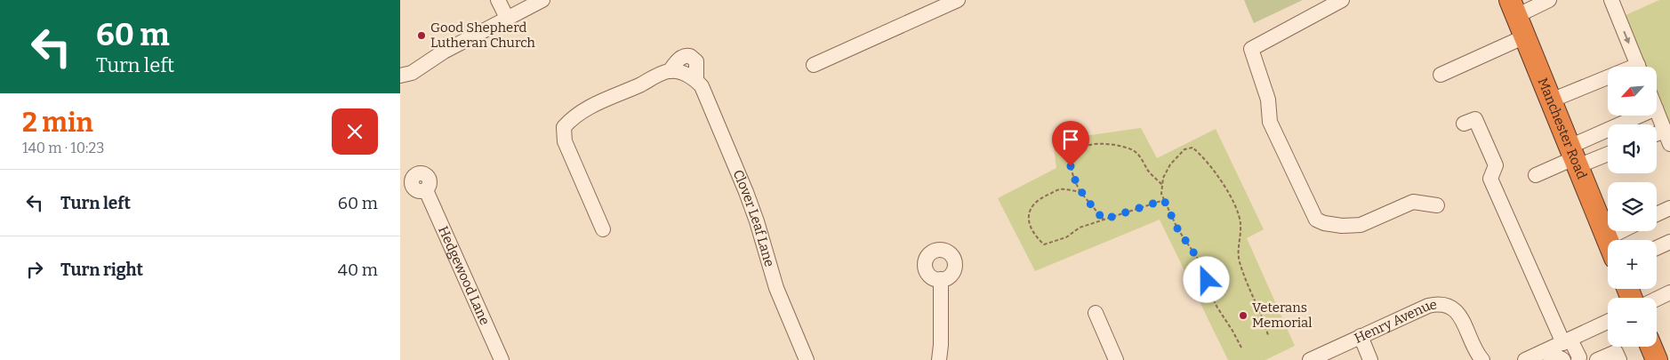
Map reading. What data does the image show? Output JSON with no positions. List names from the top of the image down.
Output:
{
  "streets": {
    "highway": ["Manchester Road"],
    "street": ["Clover Leaf Lane", "Hedgewood Lane", "Henry Avenue"]
  },
  "places": ["Good Shepherd Lutheran Church", "Veterans Memorial"],
  "north": "bottom left",
  "page": {
    "turn": ["60 m", "Turn left"],
    "map_buttons": ["+", "−"],
    "heading": ["2 min", "140 m · 10:23"],
    "list": [
      {
        "name": "Turn left",
        "value": "60 m"
      },
      {
        "name": "Turn right",
        "value": "40 m"
      }
    ]
  }
}
